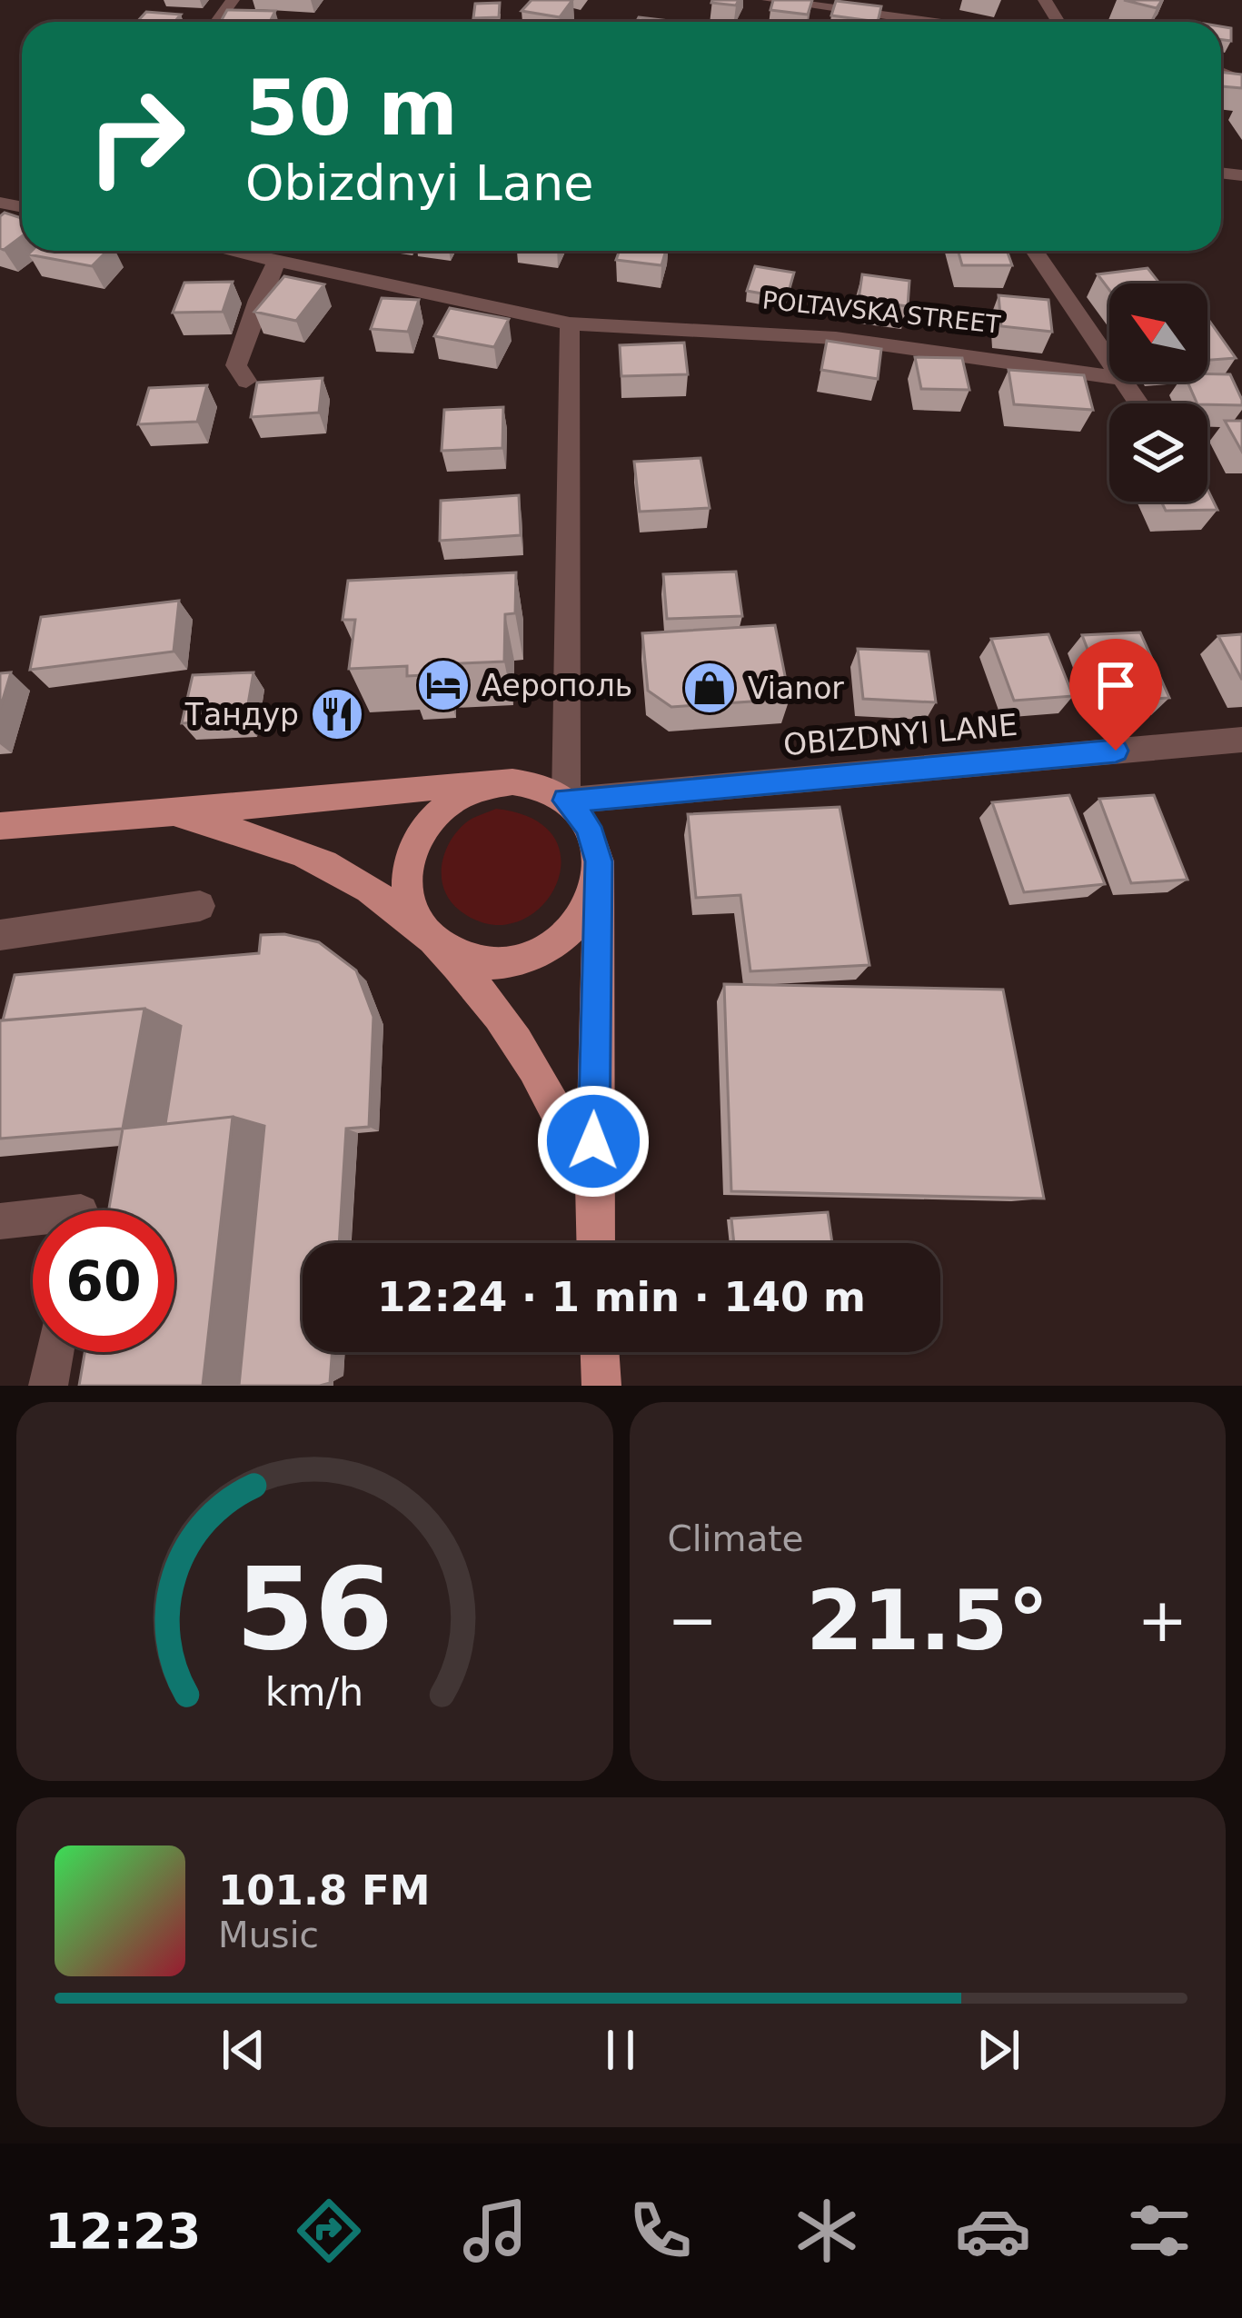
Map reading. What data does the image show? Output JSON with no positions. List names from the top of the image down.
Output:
{
  "streets": {
    "street": ["POLTAVSKA STREET", "OBIZDNYI LANE"]
  },
  "places": {
    "hotel": ["Аерополь"],
    "shop": ["Vianor"],
    "restaurant": ["Тандур"]
  },
  "north": "top left",
  "page": {
    "turn": ["50 m", "Obizdnyi Lane"],
    "limit": "60",
    "trip": "12:24 · 1 min · 140 m",
    "tile": "Climate",
    "heat": ["−", "21.5°", "+"],
    "song": ["101.8 FM", "Music"],
    "tabs": "12:23",
    "gauge": ["56", "km/h"]
  }
}
